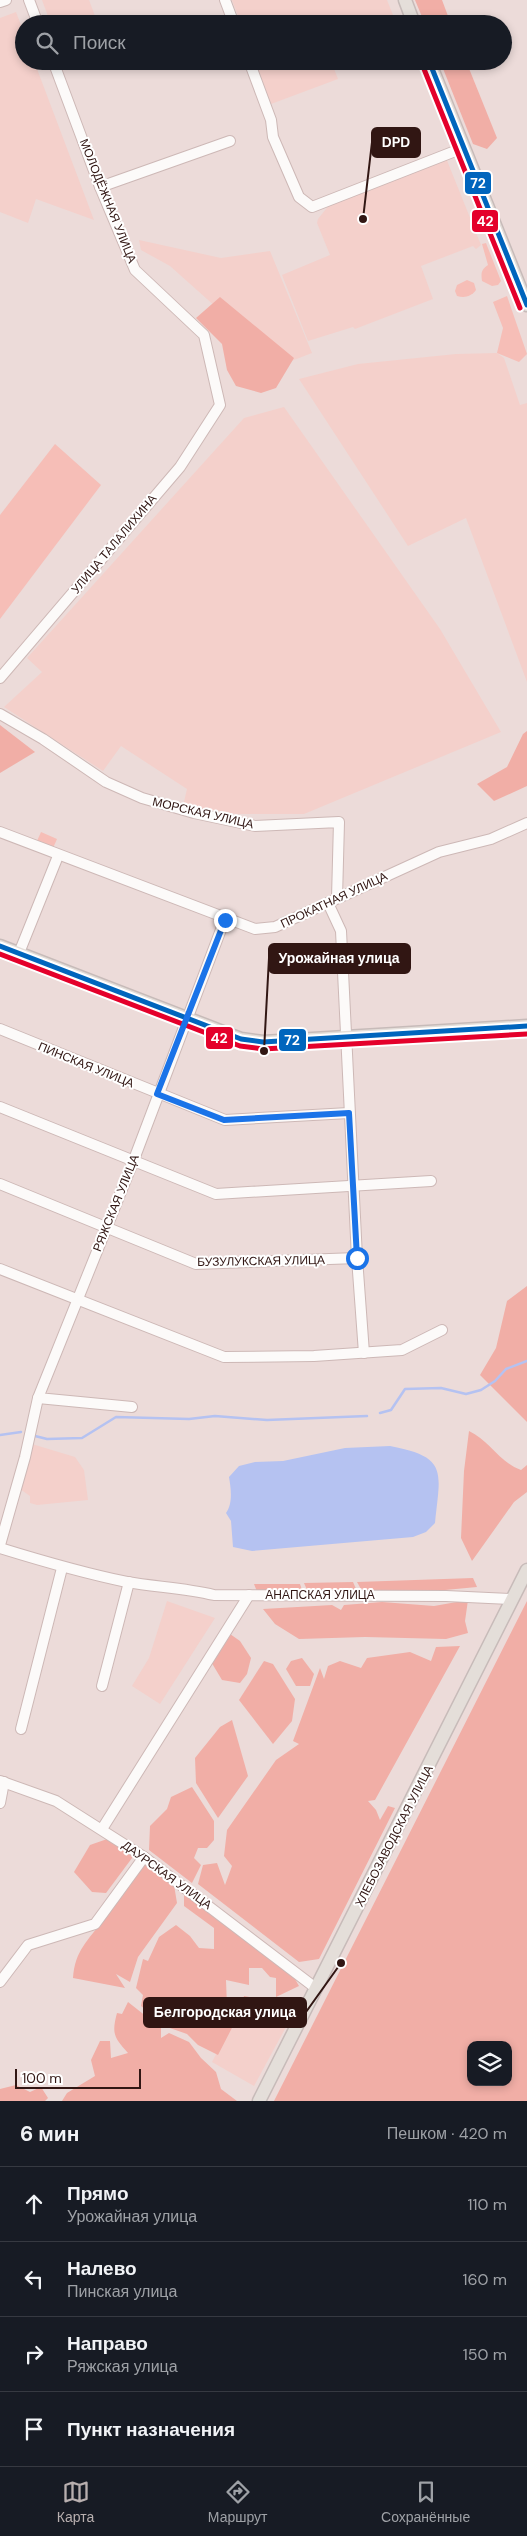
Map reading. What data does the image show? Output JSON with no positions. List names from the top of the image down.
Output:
{
  "streets": {
    "main road": ["ХЛЕБОЗАВОДСКАЯ УЛИЦА"],
    "street": [
      "МОЛОДЁЖНАЯ УЛИЦА",
      "УЛИЦА ТАЛАЛИХИНА",
      "МОРСКАЯ УЛИЦА",
      "ПРОКАТНАЯ УЛИЦА",
      "ПИНСКАЯ УЛИЦА",
      "РЯЖСКАЯ УЛИЦА",
      "БУЗУЛУКСКАЯ УЛИЦА",
      "АНАПСКАЯ УЛИЦА",
      "ДАУРСКАЯ УЛИЦА"
    ]
  },
  "crossings": [
    ["МОЛОДЁЖНАЯ УЛИЦА", "УЛИЦА ТАЛАЛИХИНА"],
    ["МОРСКАЯ УЛИЦА", "ПРОКАТНАЯ УЛИЦА"],
    ["ПРОКАТНАЯ УЛИЦА", "РЯЖСКАЯ УЛИЦА"],
    ["ПИНСКАЯ УЛИЦА", "РЯЖСКАЯ УЛИЦА"],
    ["РЯЖСКАЯ УЛИЦА", "БУЗУЛУКСКАЯ УЛИЦА"],
    ["РЯЖСКАЯ УЛИЦА", "АНАПСКАЯ УЛИЦА"],
    ["АНАПСКАЯ УЛИЦА", "ХЛЕБОЗАВОДСКАЯ УЛИЦА"],
    ["ХЛЕБОЗАВОДСКАЯ УЛИЦА", "ДАУРСКАЯ УЛИЦА"]
  ],
  "places": ["DPD", "Урожайная улица", "Белгородская улица"],
  "lines": ["transit line 72", "transit line 42"],
  "scale_bar": "100 m",
  "page": {
    "search": "Поиск",
    "scale": "100 m",
    "heading": ["6 мин", "Пешком · 420 m"],
    "list": [
      ["Прямо", "Урожайная улица", "110 m"],
      ["Налево", "Пинская улица", "160 m"],
      ["Направо", "Ряжская улица", "150 m"],
      "Пункт назначения"
    ],
    "nav": ["Карта", "Маршрут", "Сохранённые"]
  }
}
